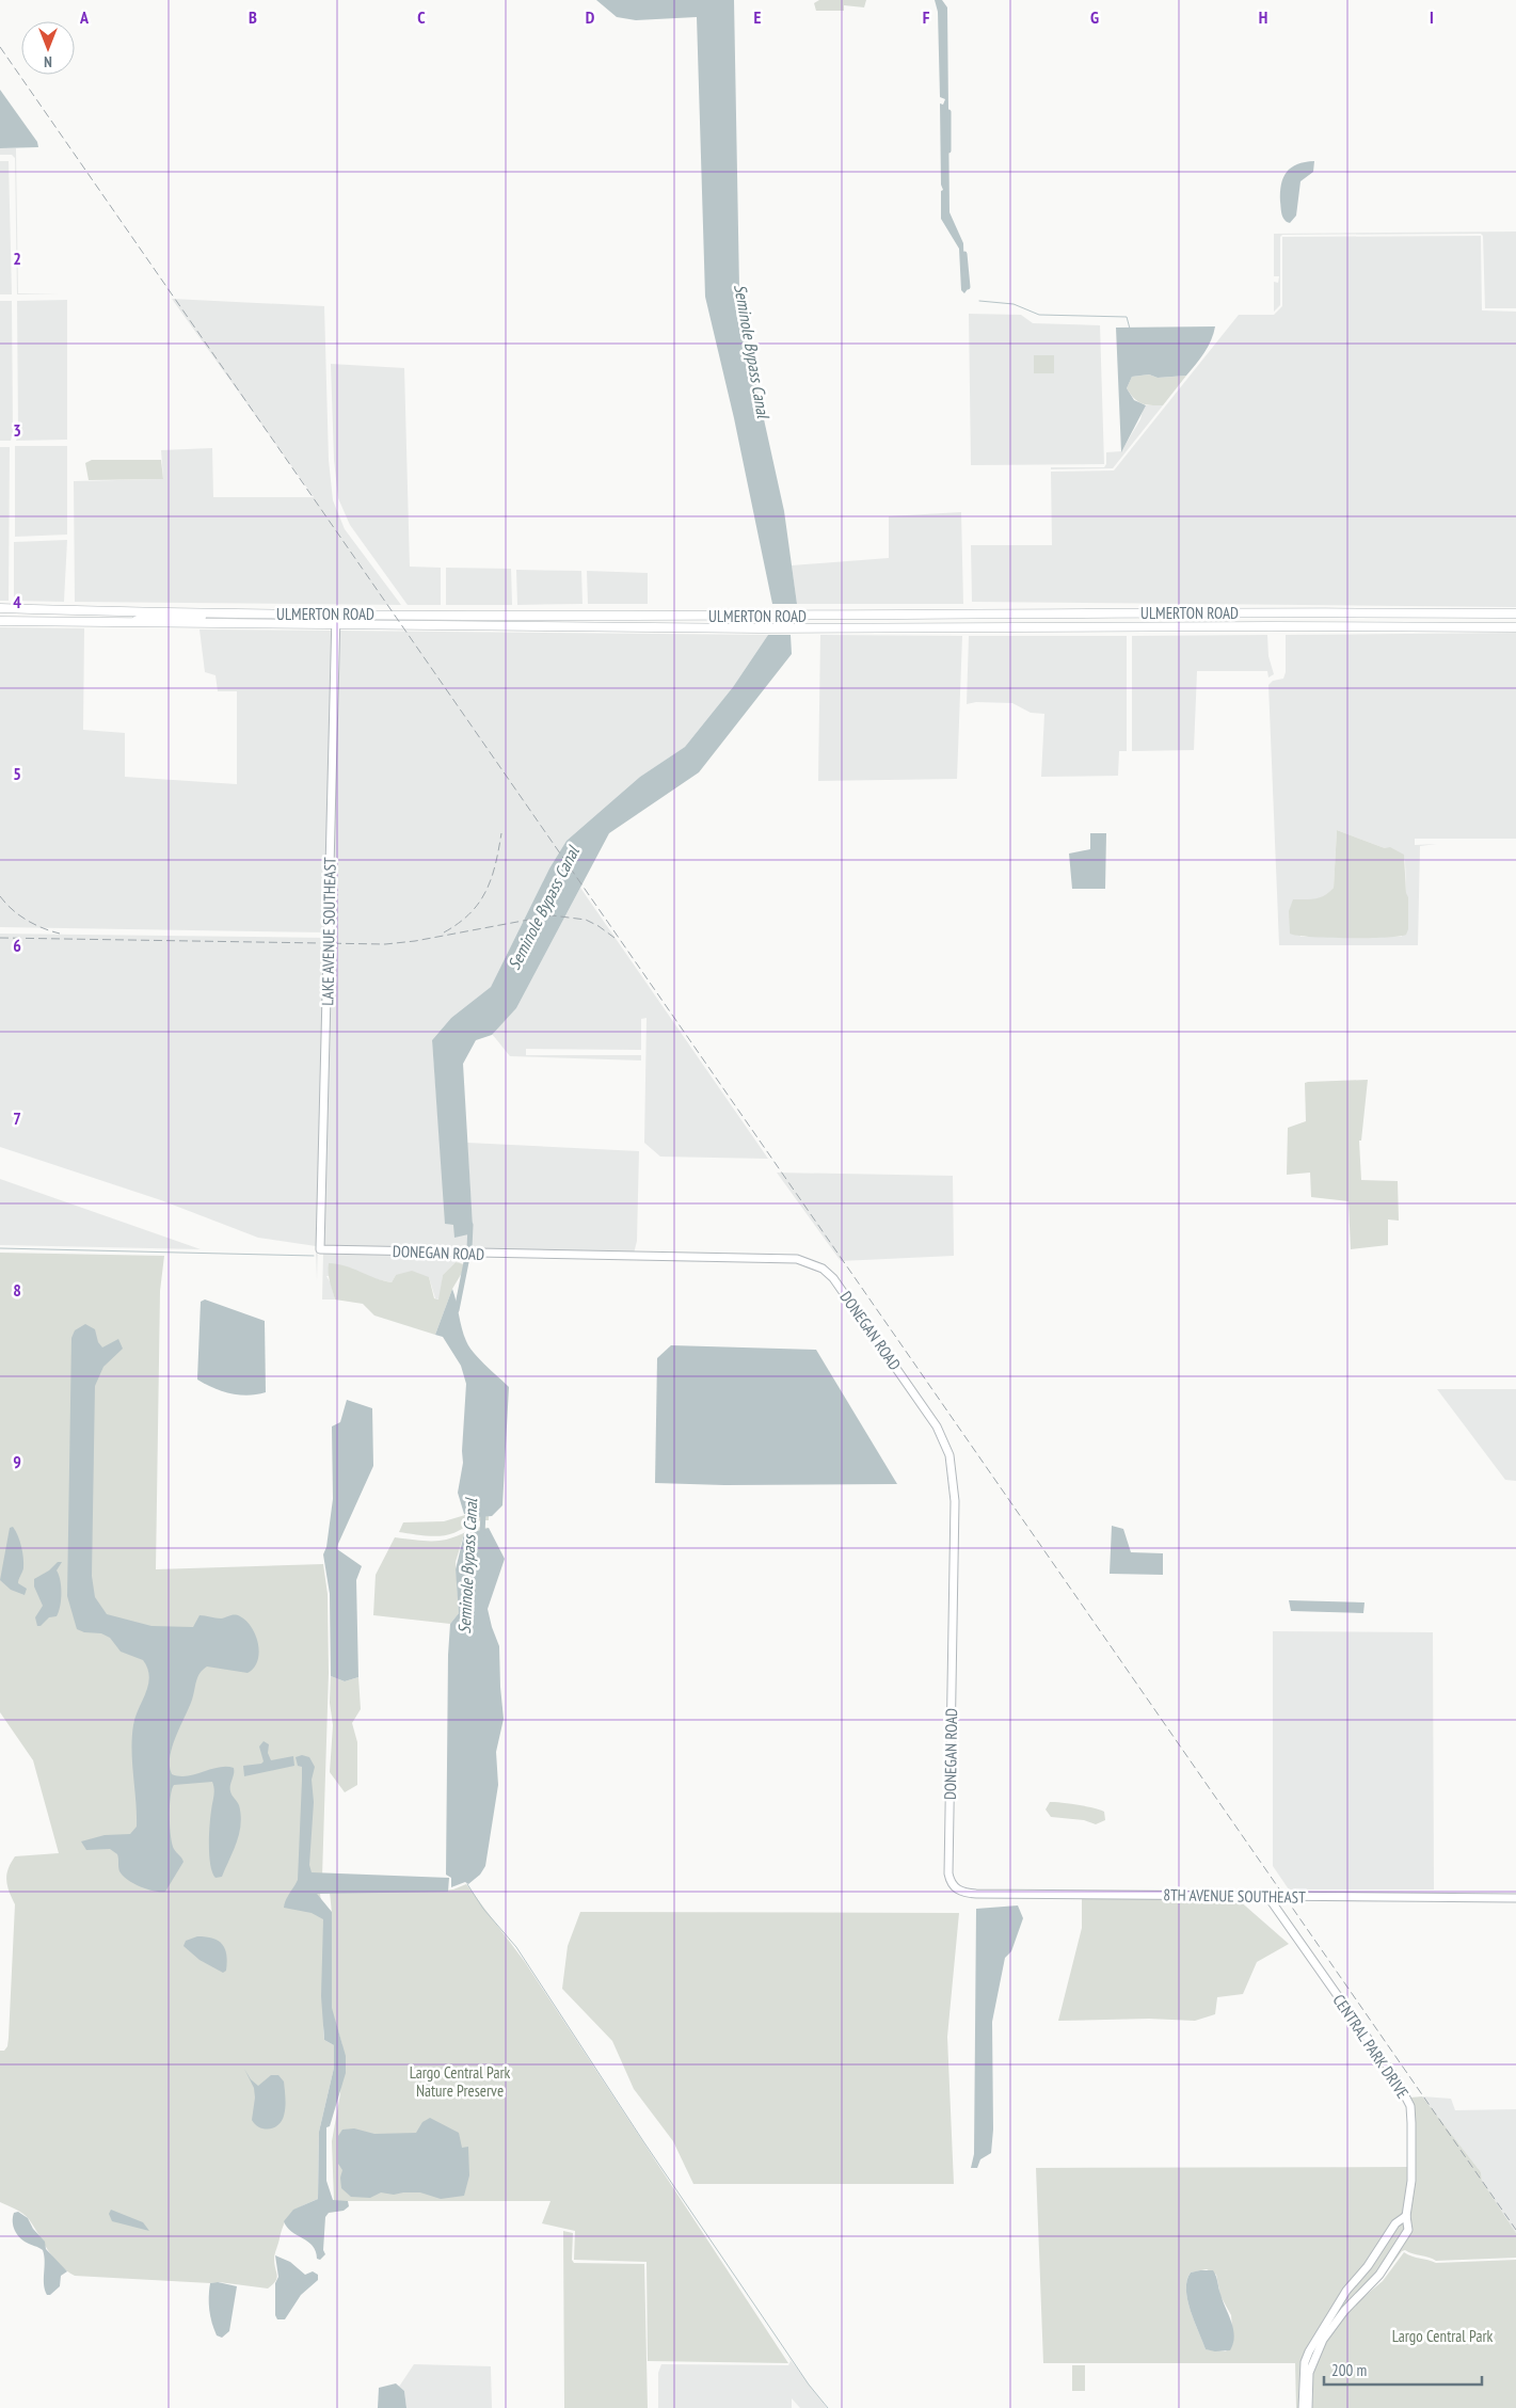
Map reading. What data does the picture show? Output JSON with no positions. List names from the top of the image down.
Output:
{
  "streets": {
    "main road": ["ULMERTON ROAD"],
    "street": [
      "LAKE AVENUE SOUTHEAST",
      "DONEGAN ROAD",
      "8TH AVENUE SOUTHEAST",
      "CENTRAL PARK DRIVE"
    ]
  },
  "crossings": [
    ["ULMERTON ROAD", "LAKE AVENUE SOUTHEAST"],
    ["LAKE AVENUE SOUTHEAST", "DONEGAN ROAD"],
    ["DONEGAN ROAD", "8TH AVENUE SOUTHEAST"],
    ["8TH AVENUE SOUTHEAST", "CENTRAL PARK DRIVE"]
  ],
  "water": ["Seminole Bypass Canal"],
  "parks": ["Largo Central Park Nature Preserve", "Largo Central Park"],
  "scale_bar": "200 m",
  "north": "bottom",
  "grid": {
    "columns": [
      "A",
      "B",
      "C",
      "D",
      "E",
      "F",
      "G",
      "H",
      "I"
    ],
    "rows": [
      "2",
      "3",
      "4",
      "5",
      "6",
      "7",
      "8",
      "9"
    ]
  }
}
